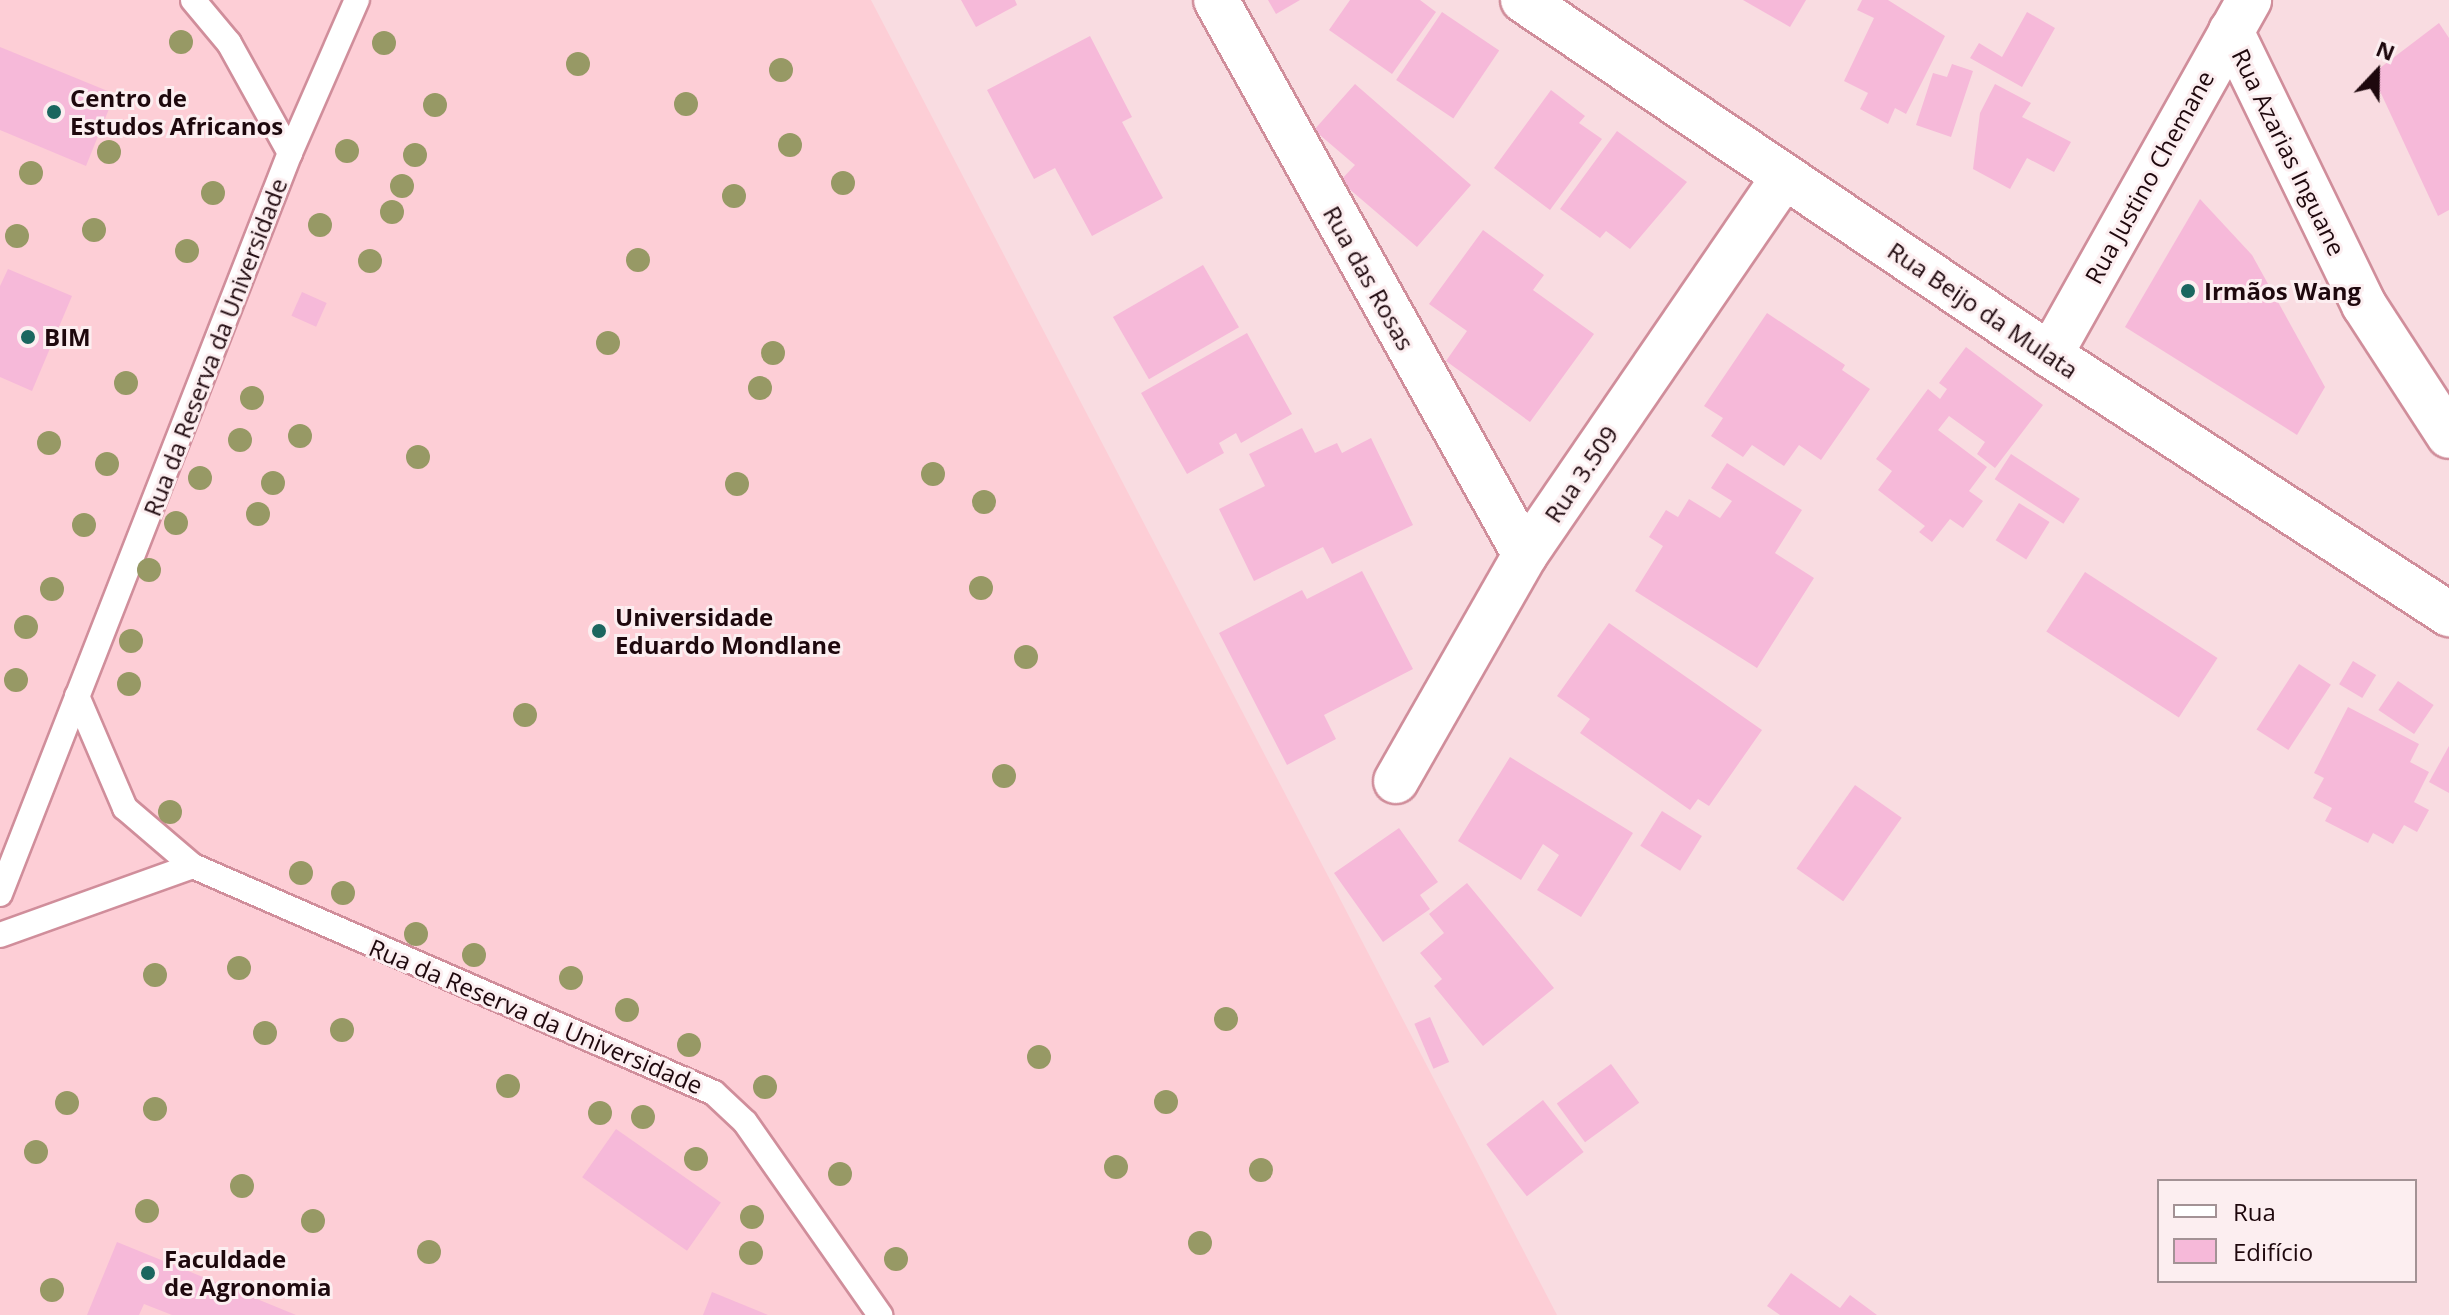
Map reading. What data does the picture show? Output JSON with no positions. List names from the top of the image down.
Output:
{
  "streets": {
    "street": [
      "Rua Azarias Inguane",
      "Rua Justino Chemane",
      "Rua das Rosas",
      "Rua Beijo da Mulata",
      "Rua 3.509"
    ],
    "lane": ["Rua da Reserva da Universidade"]
  },
  "crossings": [
    ["Rua Azarias Inguane", "Rua Justino Chemane"],
    ["Rua Justino Chemane", "Rua Beijo da Mulata"],
    ["Rua das Rosas", "Rua 3.509"],
    ["Rua Beijo da Mulata", "Rua 3.509"]
  ],
  "places": [
    "Centro de Estudos Africanos",
    "Irmãos Wang",
    "BIM",
    "Universidade Eduardo Mondlane",
    "Faculdade de Agronomia"
  ],
  "legend": ["Rua", "Edifício"],
  "north": "top"
}
